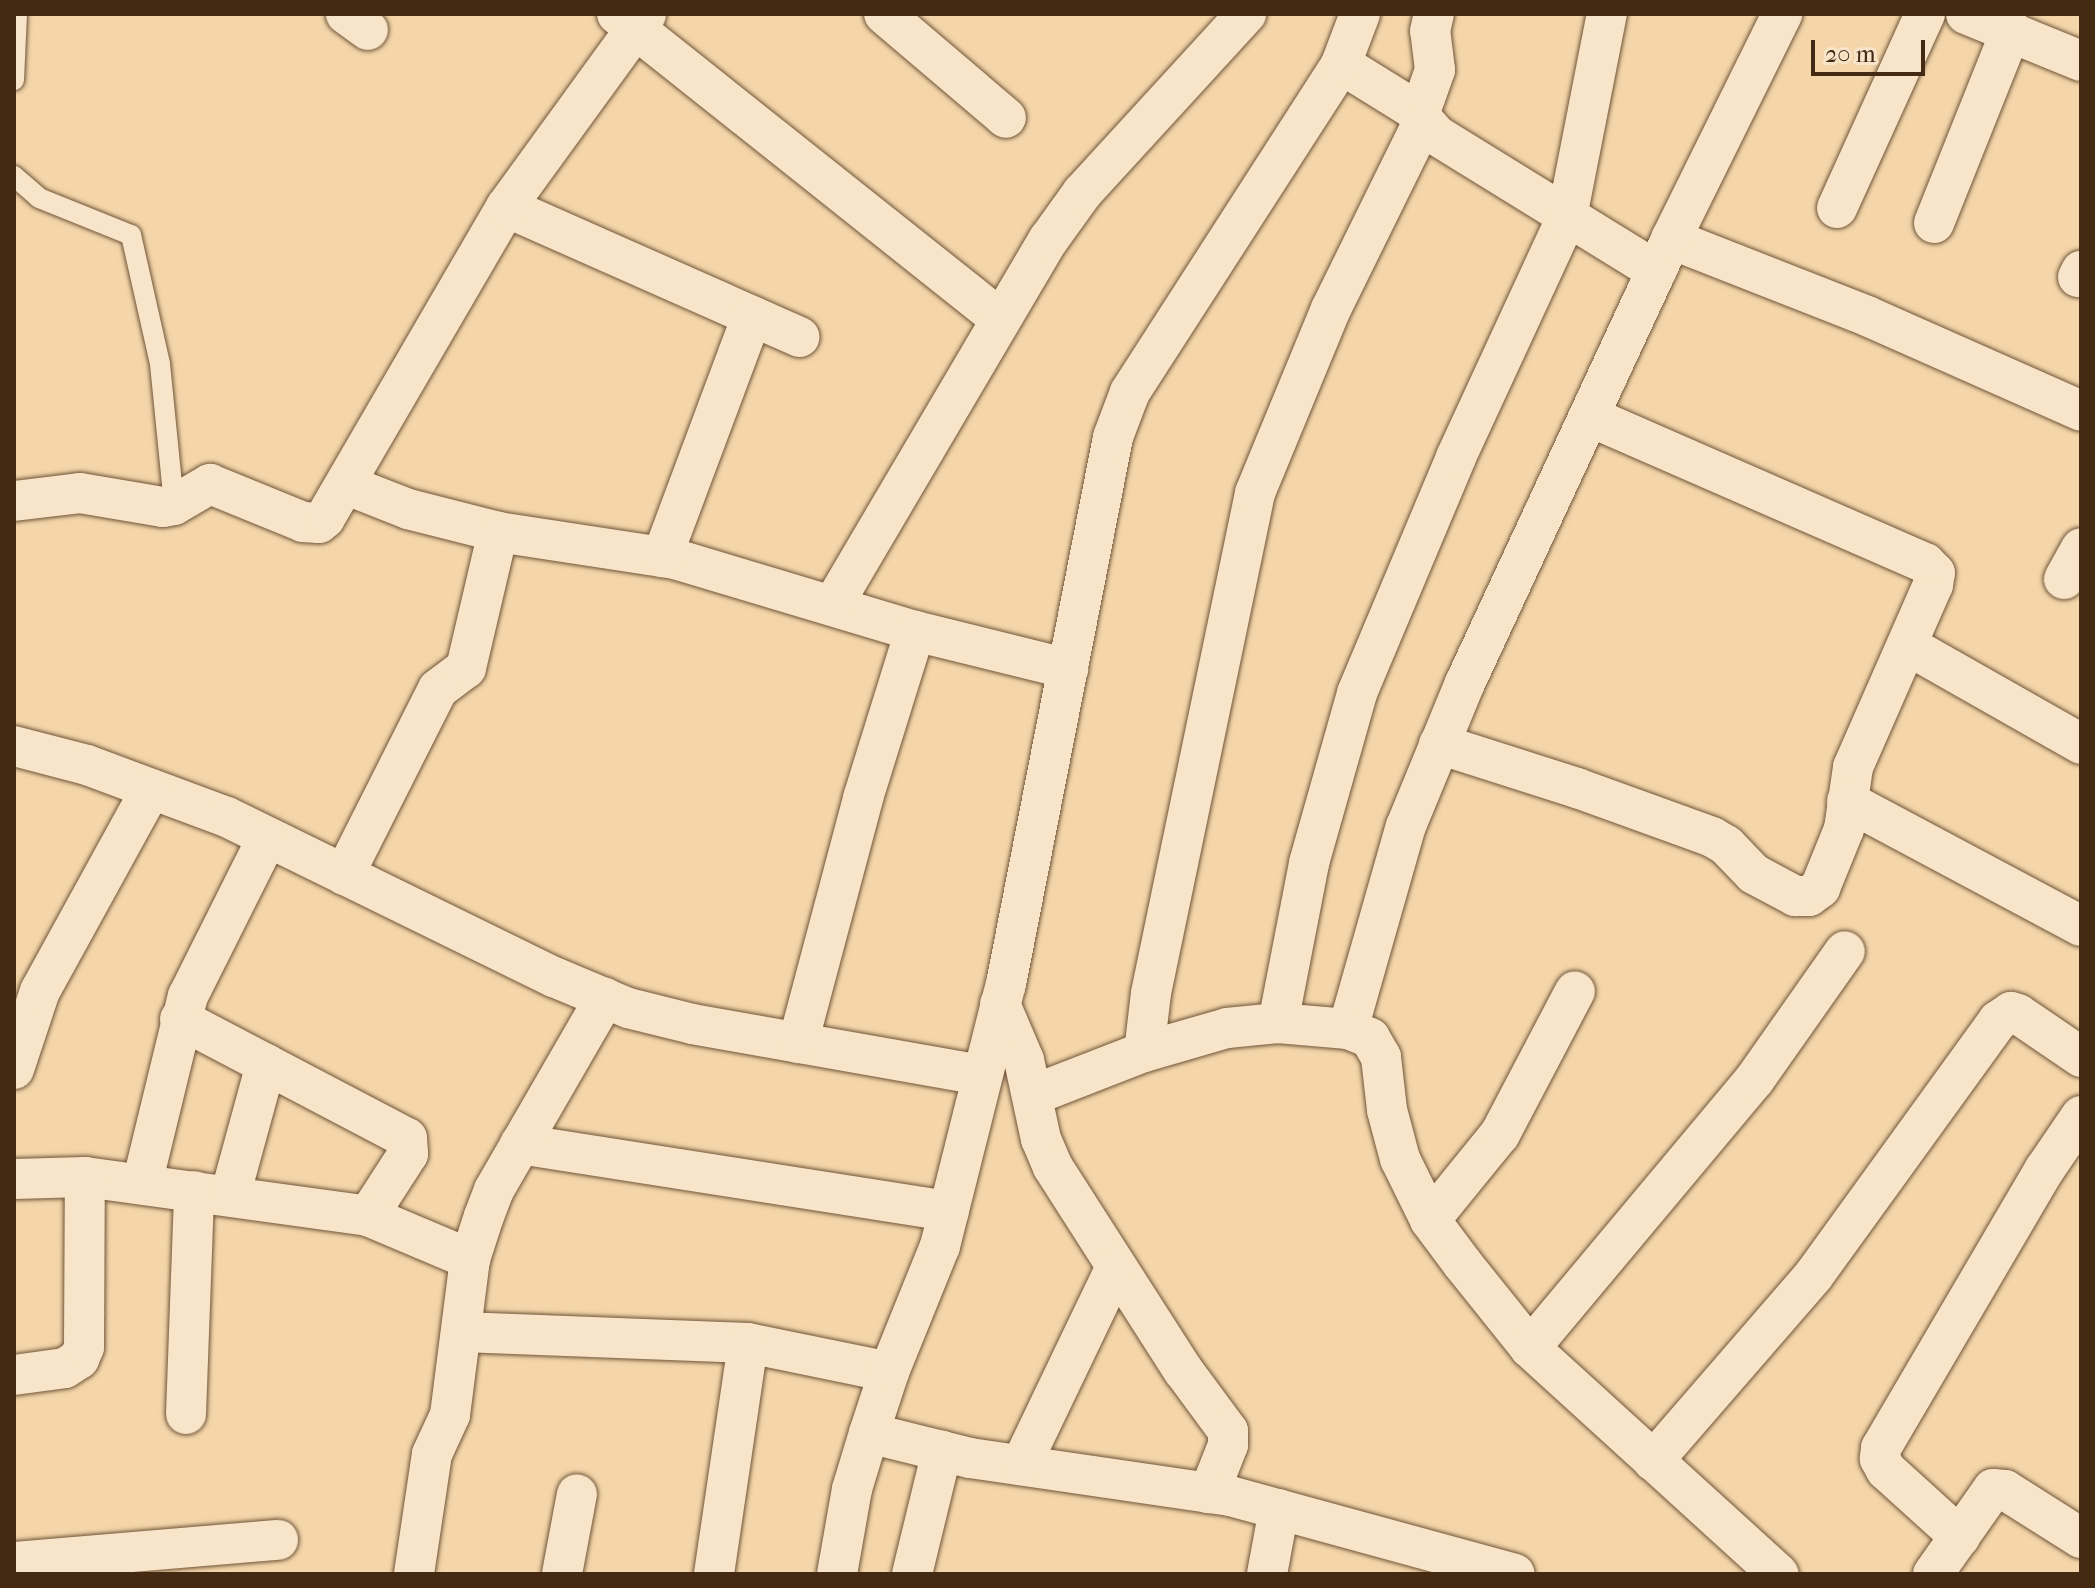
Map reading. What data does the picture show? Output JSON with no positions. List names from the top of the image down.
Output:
{
  "scale_bar": "20 m"
}
